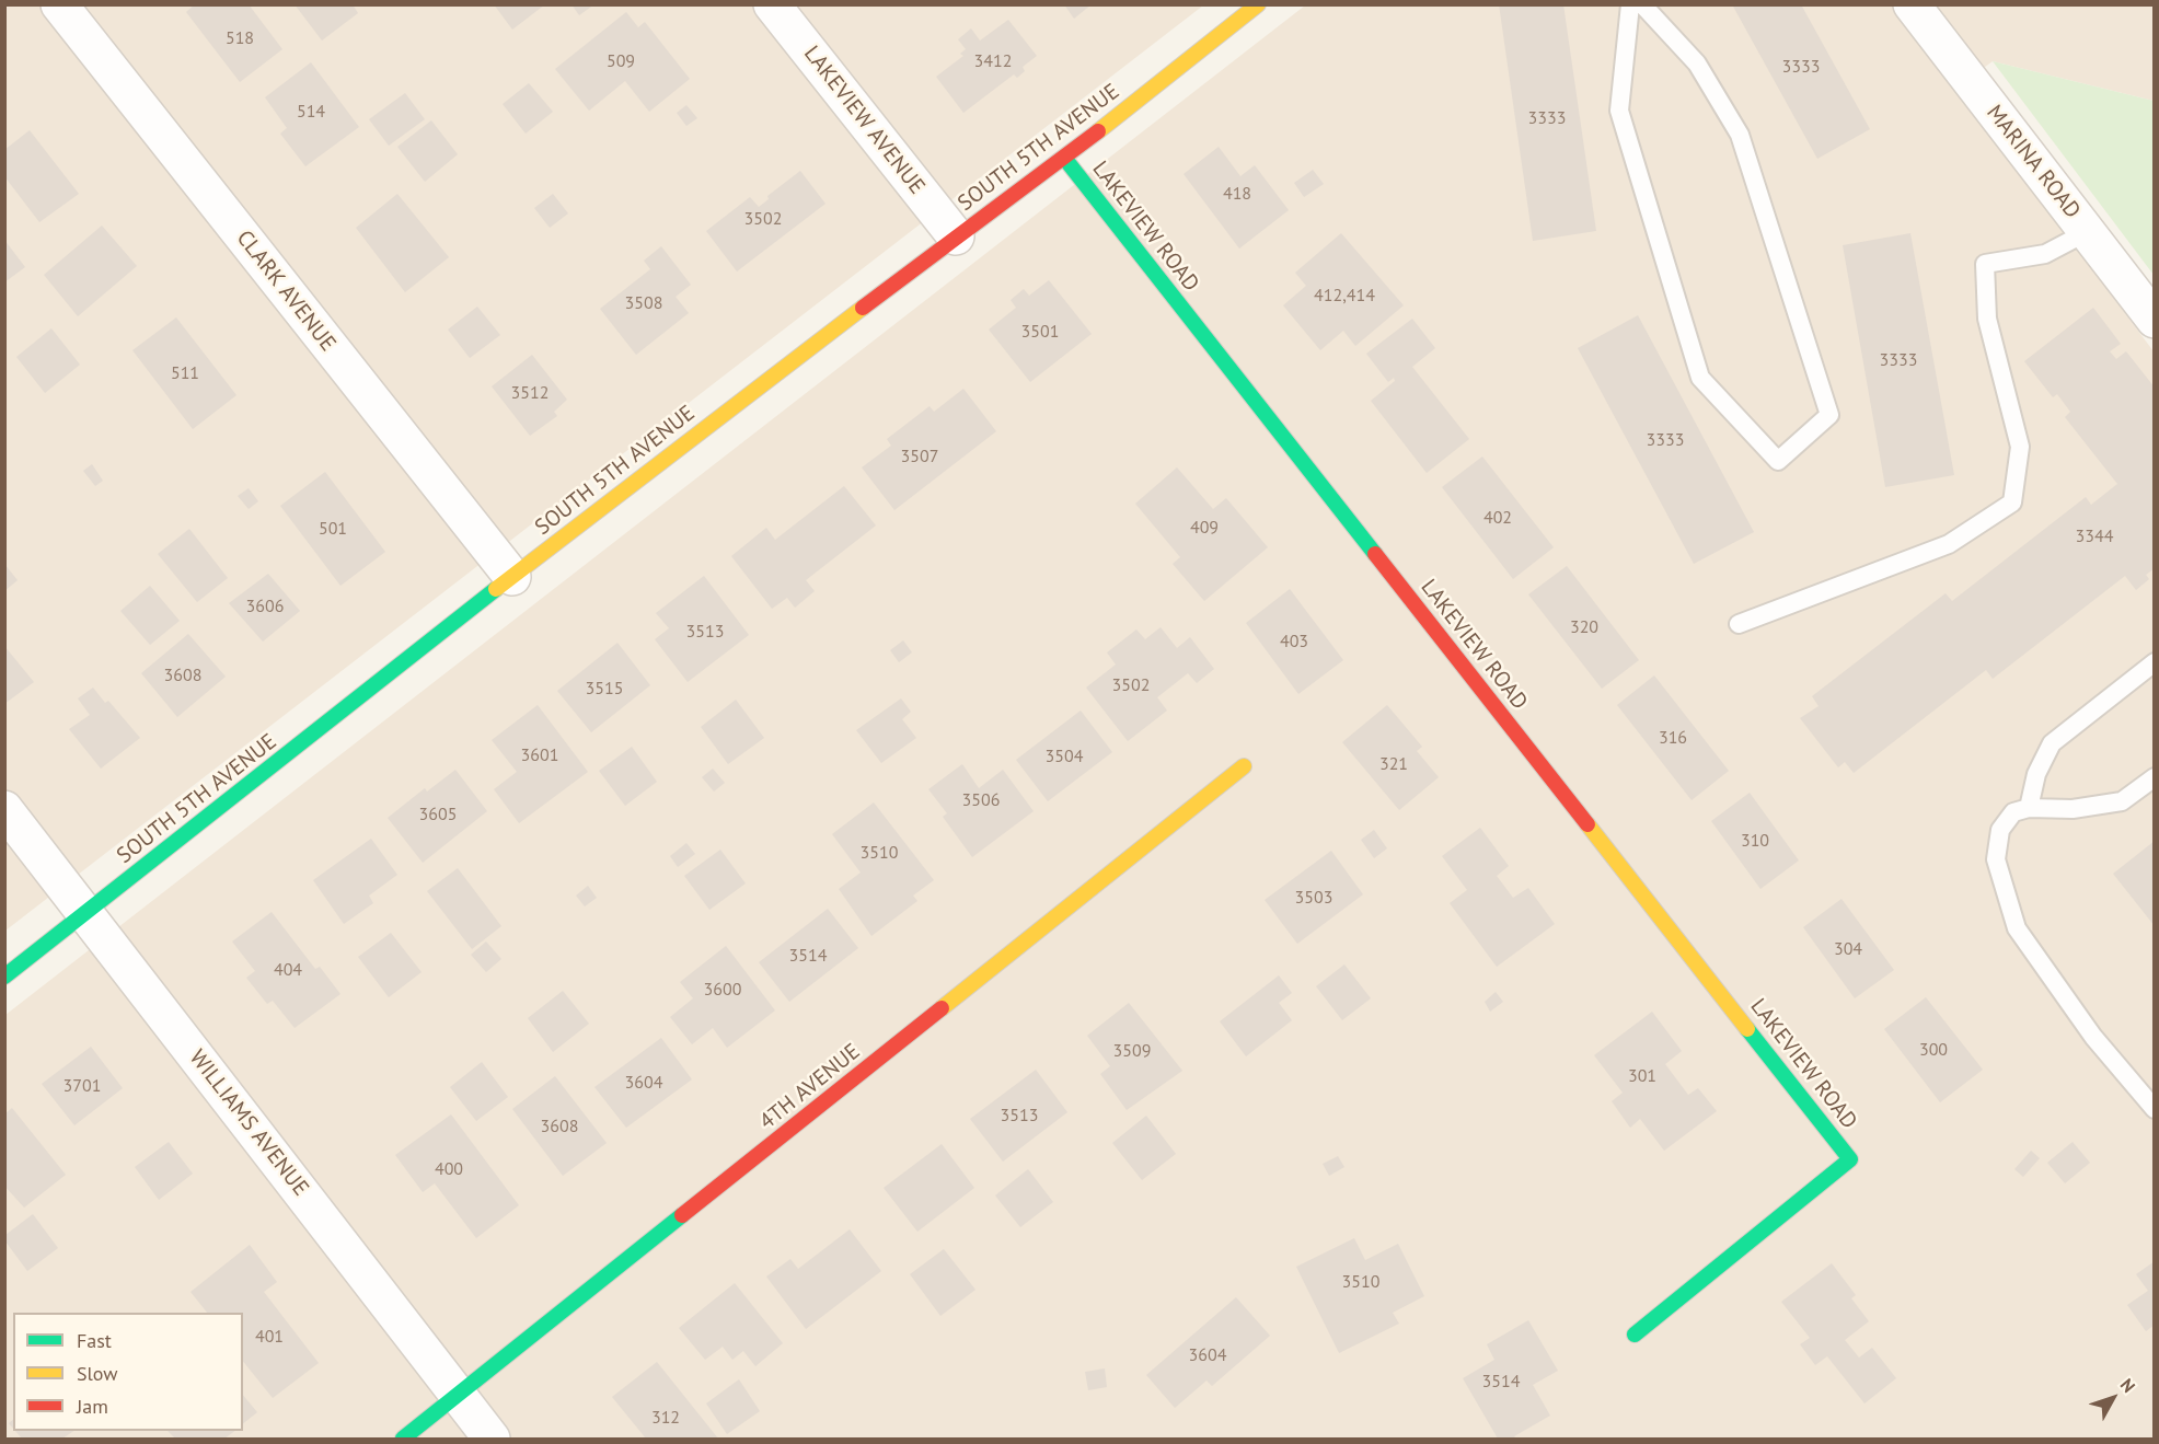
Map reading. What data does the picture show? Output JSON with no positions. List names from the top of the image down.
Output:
{
  "streets": {
    "street": [
      "LAKEVIEW AVENUE",
      "SOUTH 5TH AVENUE",
      "MARINA ROAD",
      "LAKEVIEW ROAD",
      "CLARK AVENUE",
      "4TH AVENUE",
      "WILLIAMS AVENUE"
    ]
  },
  "crossings": [
    ["LAKEVIEW AVENUE", "SOUTH 5TH AVENUE"],
    ["SOUTH 5TH AVENUE", "LAKEVIEW ROAD"],
    ["SOUTH 5TH AVENUE", "CLARK AVENUE"],
    ["SOUTH 5TH AVENUE", "WILLIAMS AVENUE"],
    ["4TH AVENUE", "WILLIAMS AVENUE"]
  ],
  "house_numbers": [
    "518",
    "509",
    "3412",
    "3333",
    "514",
    "3333",
    "418",
    "3502",
    "412,414",
    "3508",
    "3501",
    "3333",
    "511",
    "3512",
    "3333",
    "3507",
    "402",
    "409",
    "501",
    "3344",
    "3606",
    "320",
    "3513",
    "403",
    "3608",
    "3502",
    "3515",
    "316",
    "3601",
    "3504",
    "321",
    "3506",
    "3605",
    "310",
    "3510",
    "3503",
    "304",
    "3514",
    "404",
    "3600",
    "300",
    "3509",
    "301",
    "3604",
    "3701",
    "3513",
    "3608",
    "400",
    "3510",
    "401",
    "3604",
    "3514",
    "312"
  ],
  "legend": ["Fast", "Slow", "Jam"],
  "north": "top right"
}
